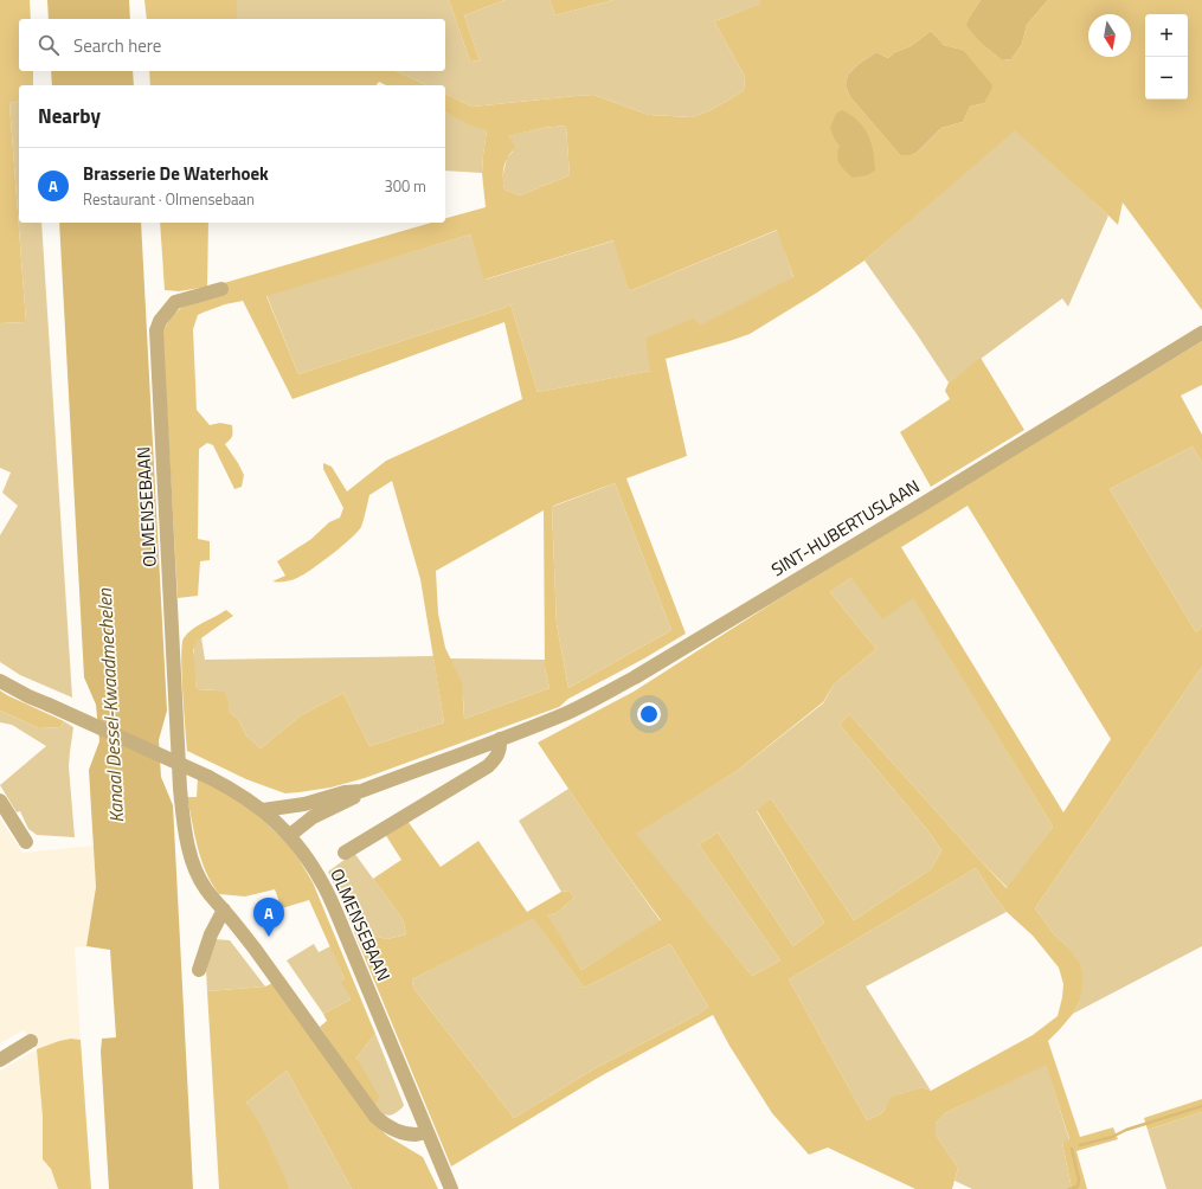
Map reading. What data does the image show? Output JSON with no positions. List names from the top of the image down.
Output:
{
  "streets": {
    "street": ["OLMENSEBAAN", "SINT-HUBERTUSLAAN"]
  },
  "crossings": [
    ["OLMENSEBAAN", "SINT-HUBERTUSLAAN"]
  ],
  "water": ["Kanaal Dessel-Kwaadmechelen"],
  "north": "bottom",
  "page": {
    "map_buttons": ["+", "−"],
    "search": "Search here",
    "heading": "Nearby",
    "list": [
      {
        "mark": "A",
        "name": "Brasserie De Waterhoek",
        "note": "Restaurant · Olmensebaan",
        "value": "300 m"
      }
    ],
    "pins": "A"
  }
}
